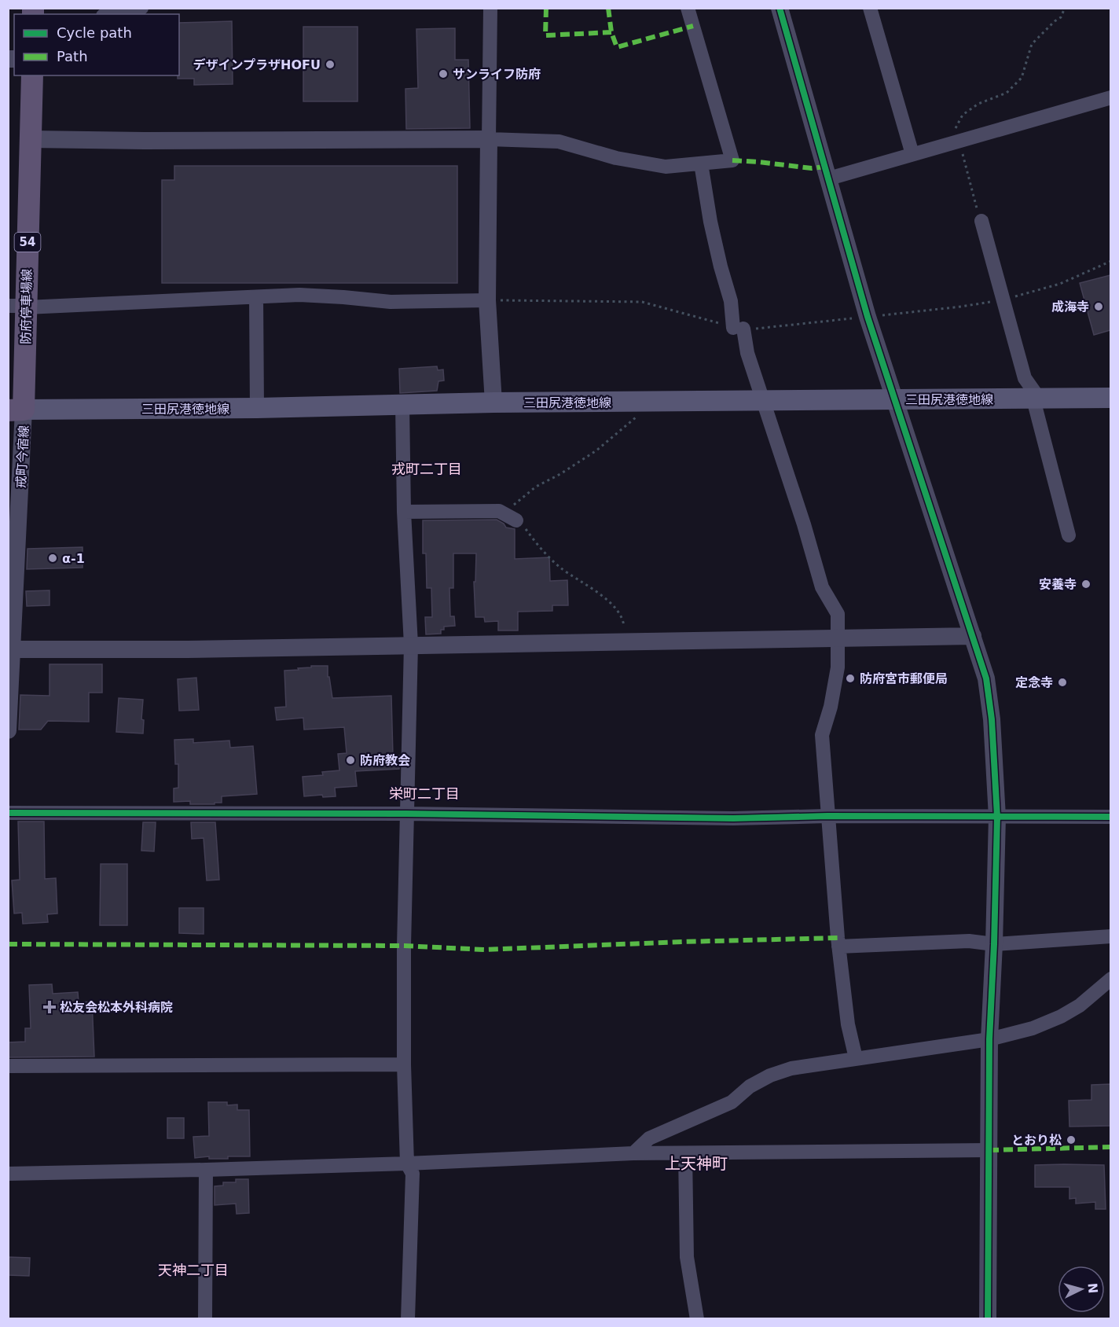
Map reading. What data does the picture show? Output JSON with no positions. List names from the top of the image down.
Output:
{
  "streets": {
    "main road": ["54", "防府停車場線", "三田尻港徳地線"],
    "street": ["戒町今宿線"]
  },
  "crossings": [
    ["防府停車場線", "三田尻港徳地線"],
    ["防府停車場線", "戒町今宿線"],
    ["三田尻港徳地線", "戒町今宿線"]
  ],
  "districts": [
    "戎町二丁目",
    "栄町二丁目",
    "上天神町",
    "天神二丁目"
  ],
  "places": {
    "other": [
      "デザインプラザHOFU",
      "サンライフ防府",
      "成海寺",
      "α-1",
      "安養寺",
      "防府宮市郵便局",
      "定念寺",
      "防府教会",
      "とおり松"
    ],
    "health": ["松友会松本外科病院"]
  },
  "legend": ["Cycle path", "Path"],
  "north": "right"
}
